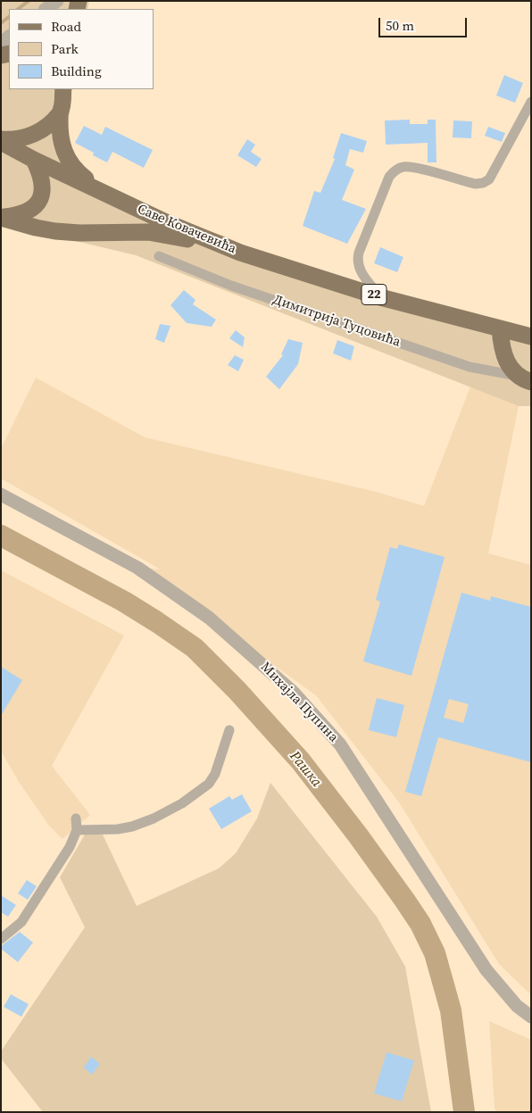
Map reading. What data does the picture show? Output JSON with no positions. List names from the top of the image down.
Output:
{
  "streets": {
    "main road": ["Саве Ковачевића", "22", "Димитрија Туцовића"],
    "street": ["Михајла Пупина"]
  },
  "crossings": [
    ["Саве Ковачевића", "Димитрија Туцовића"]
  ],
  "water": ["Рашка"],
  "legend": ["Road", "Park", "Building"],
  "scale_bar": "50 m"
}
